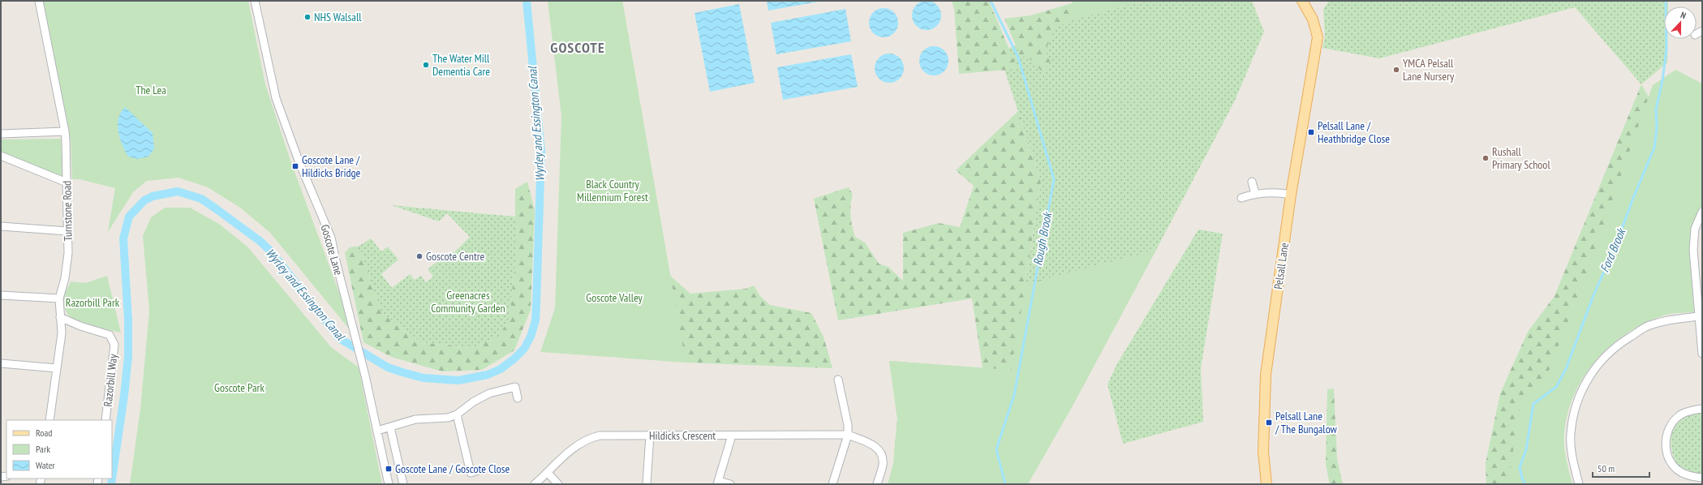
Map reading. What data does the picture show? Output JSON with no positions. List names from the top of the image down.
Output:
{
  "streets": {
    "main road": ["Pelsall Lane"],
    "street": [
      "Turnstone Road",
      "Goscote Lane",
      "Razorbill Way",
      "Hildicks Crescent"
    ]
  },
  "crossings": [
    ["Turnstone Road", "Razorbill Way"]
  ],
  "districts": ["GOSCOTE"],
  "water": ["Wyrley and Essington Canal", "Rough Brook", "Ford Brook"],
  "parks": [
    "The Lea",
    "Black Country Millennium Forest",
    "Greenacres Community Garden",
    "Goscote Valley",
    "Razorbill Park",
    "Goscote Park"
  ],
  "places": {
    "other": [
      "NHS Walsall",
      "The Water Mill Dementia Care",
      "YMCA Pelsall Lane Nursery",
      "Rushall Primary School",
      "Goscote Centre"
    ],
    "transit": [
      "Pelsall Lane / Heathbridge Close",
      "Goscote Lane / Hildicks Bridge",
      "Pelsall Lane / The Bungalow",
      "Goscote Lane / Goscote Close"
    ]
  },
  "legend": ["Road", "Park", "Water"],
  "scale_bar": "50 m",
  "north": "top"
}
